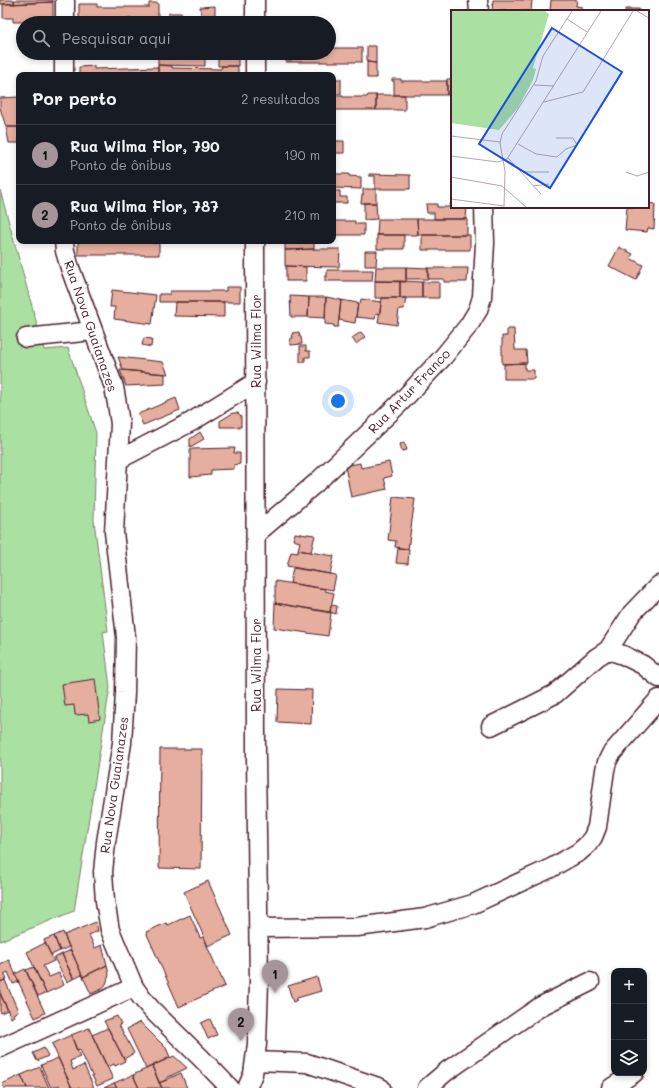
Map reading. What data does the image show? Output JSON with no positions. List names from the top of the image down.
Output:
{
  "streets": {
    "street": ["Rua Nova Guaianazes", "Rua Wilma Flor", "Rua Artur Franco"]
  },
  "crossings": [
    ["Rua Wilma Flor", "Rua Artur Franco"]
  ],
  "page": {
    "search": "Pesquisar aqui",
    "heading": ["Por perto", "2 resultados"],
    "list": [
      {
        "mark": "1",
        "name": "Rua Wilma Flor, 790",
        "note": "Ponto de ônibus",
        "value": "190 m"
      },
      {
        "mark": "2",
        "name": "Rua Wilma Flor, 787",
        "note": "Ponto de ônibus",
        "value": "210 m"
      }
    ],
    "pins": ["1", "2"],
    "map_buttons": ["+", "−"]
  }
}
